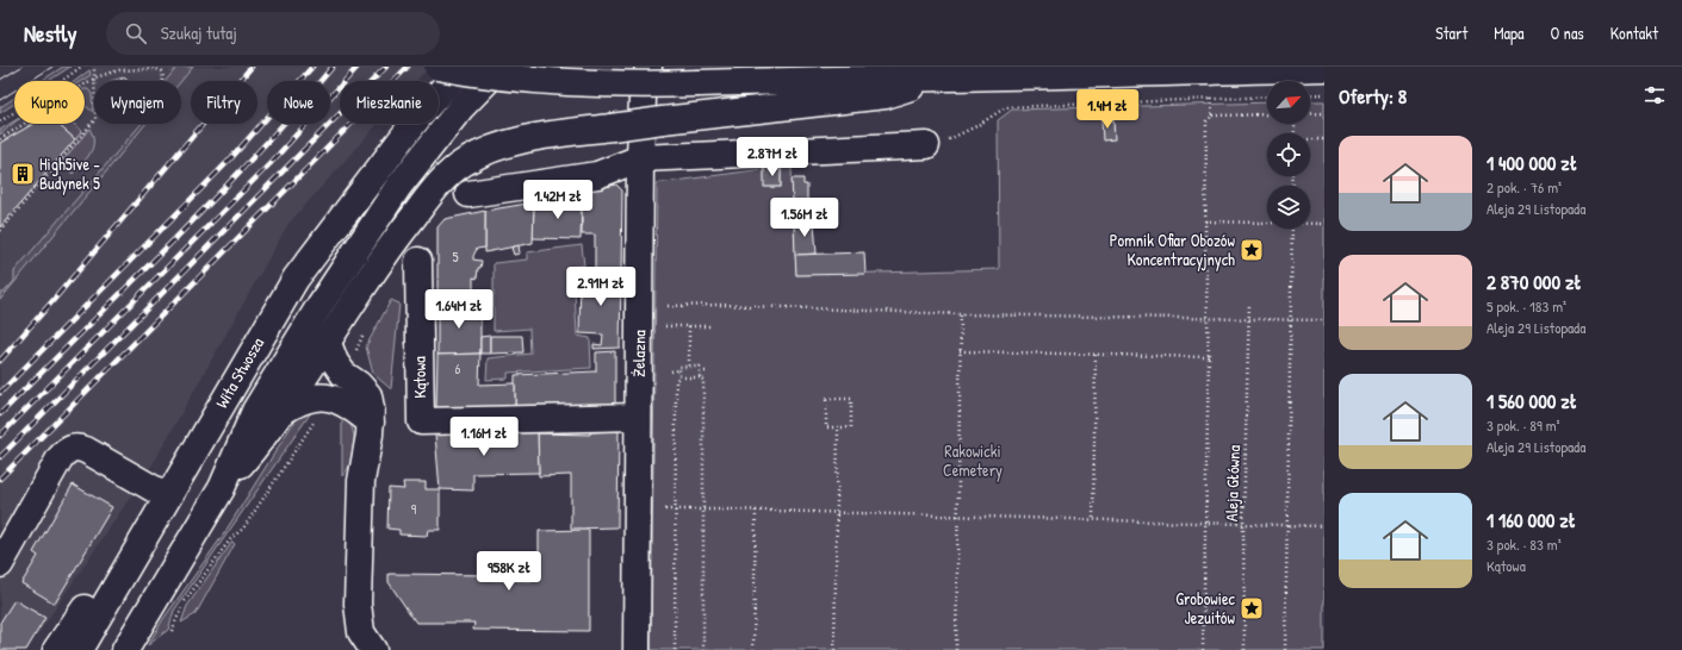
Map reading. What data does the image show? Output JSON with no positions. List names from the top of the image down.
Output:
{
  "streets": {
    "main road": ["Żelazna", "Wita Stwosza", "Kątowa"],
    "path": ["Aleja Główna"]
  },
  "crossings": [
    ["Żelazna", "Kątowa"]
  ],
  "parks": ["Rakowicki Cemetery"],
  "places": {
    "building": ["High5ive - Budynek 5"],
    "place": ["Pomnik Ofiar Obozów Koncentracyjnych", "Grobowiec Jezuitów"]
  },
  "house_numbers": ["5", "6", "9"],
  "north": "top right",
  "page": {
    "header": "Nestly",
    "search": "Szukaj tutaj",
    "nav": [
      "Start",
      "Mapa",
      "O nas",
      "Kontakt"
    ],
    "heading": "Oferty: 8",
    "chip": [
      "Kupno",
      "Wynajem",
      "Filtry",
      "Nowe",
      "Mieszkanie"
    ],
    "price": [
      "1.4M zł",
      "2.87M zł",
      "1.42M zł",
      "1.56M zł",
      "2.91M zł",
      "1.64M zł",
      "1.16M zł",
      "958K zł"
    ],
    "list": [
      {
        "name": "1 400 000 zł",
        "note": "2 pok. · 76 m² · Aleja 29 Listopada"
      },
      {
        "name": "2 870 000 zł",
        "note": "5 pok. · 183 m² · Aleja 29 Listopada"
      },
      {
        "name": "1 560 000 zł",
        "note": "3 pok. · 89 m² · Aleja 29 Listopada"
      },
      {
        "name": "1 160 000 zł",
        "note": "3 pok. · 83 m² · Kątowa"
      }
    ]
  }
}
